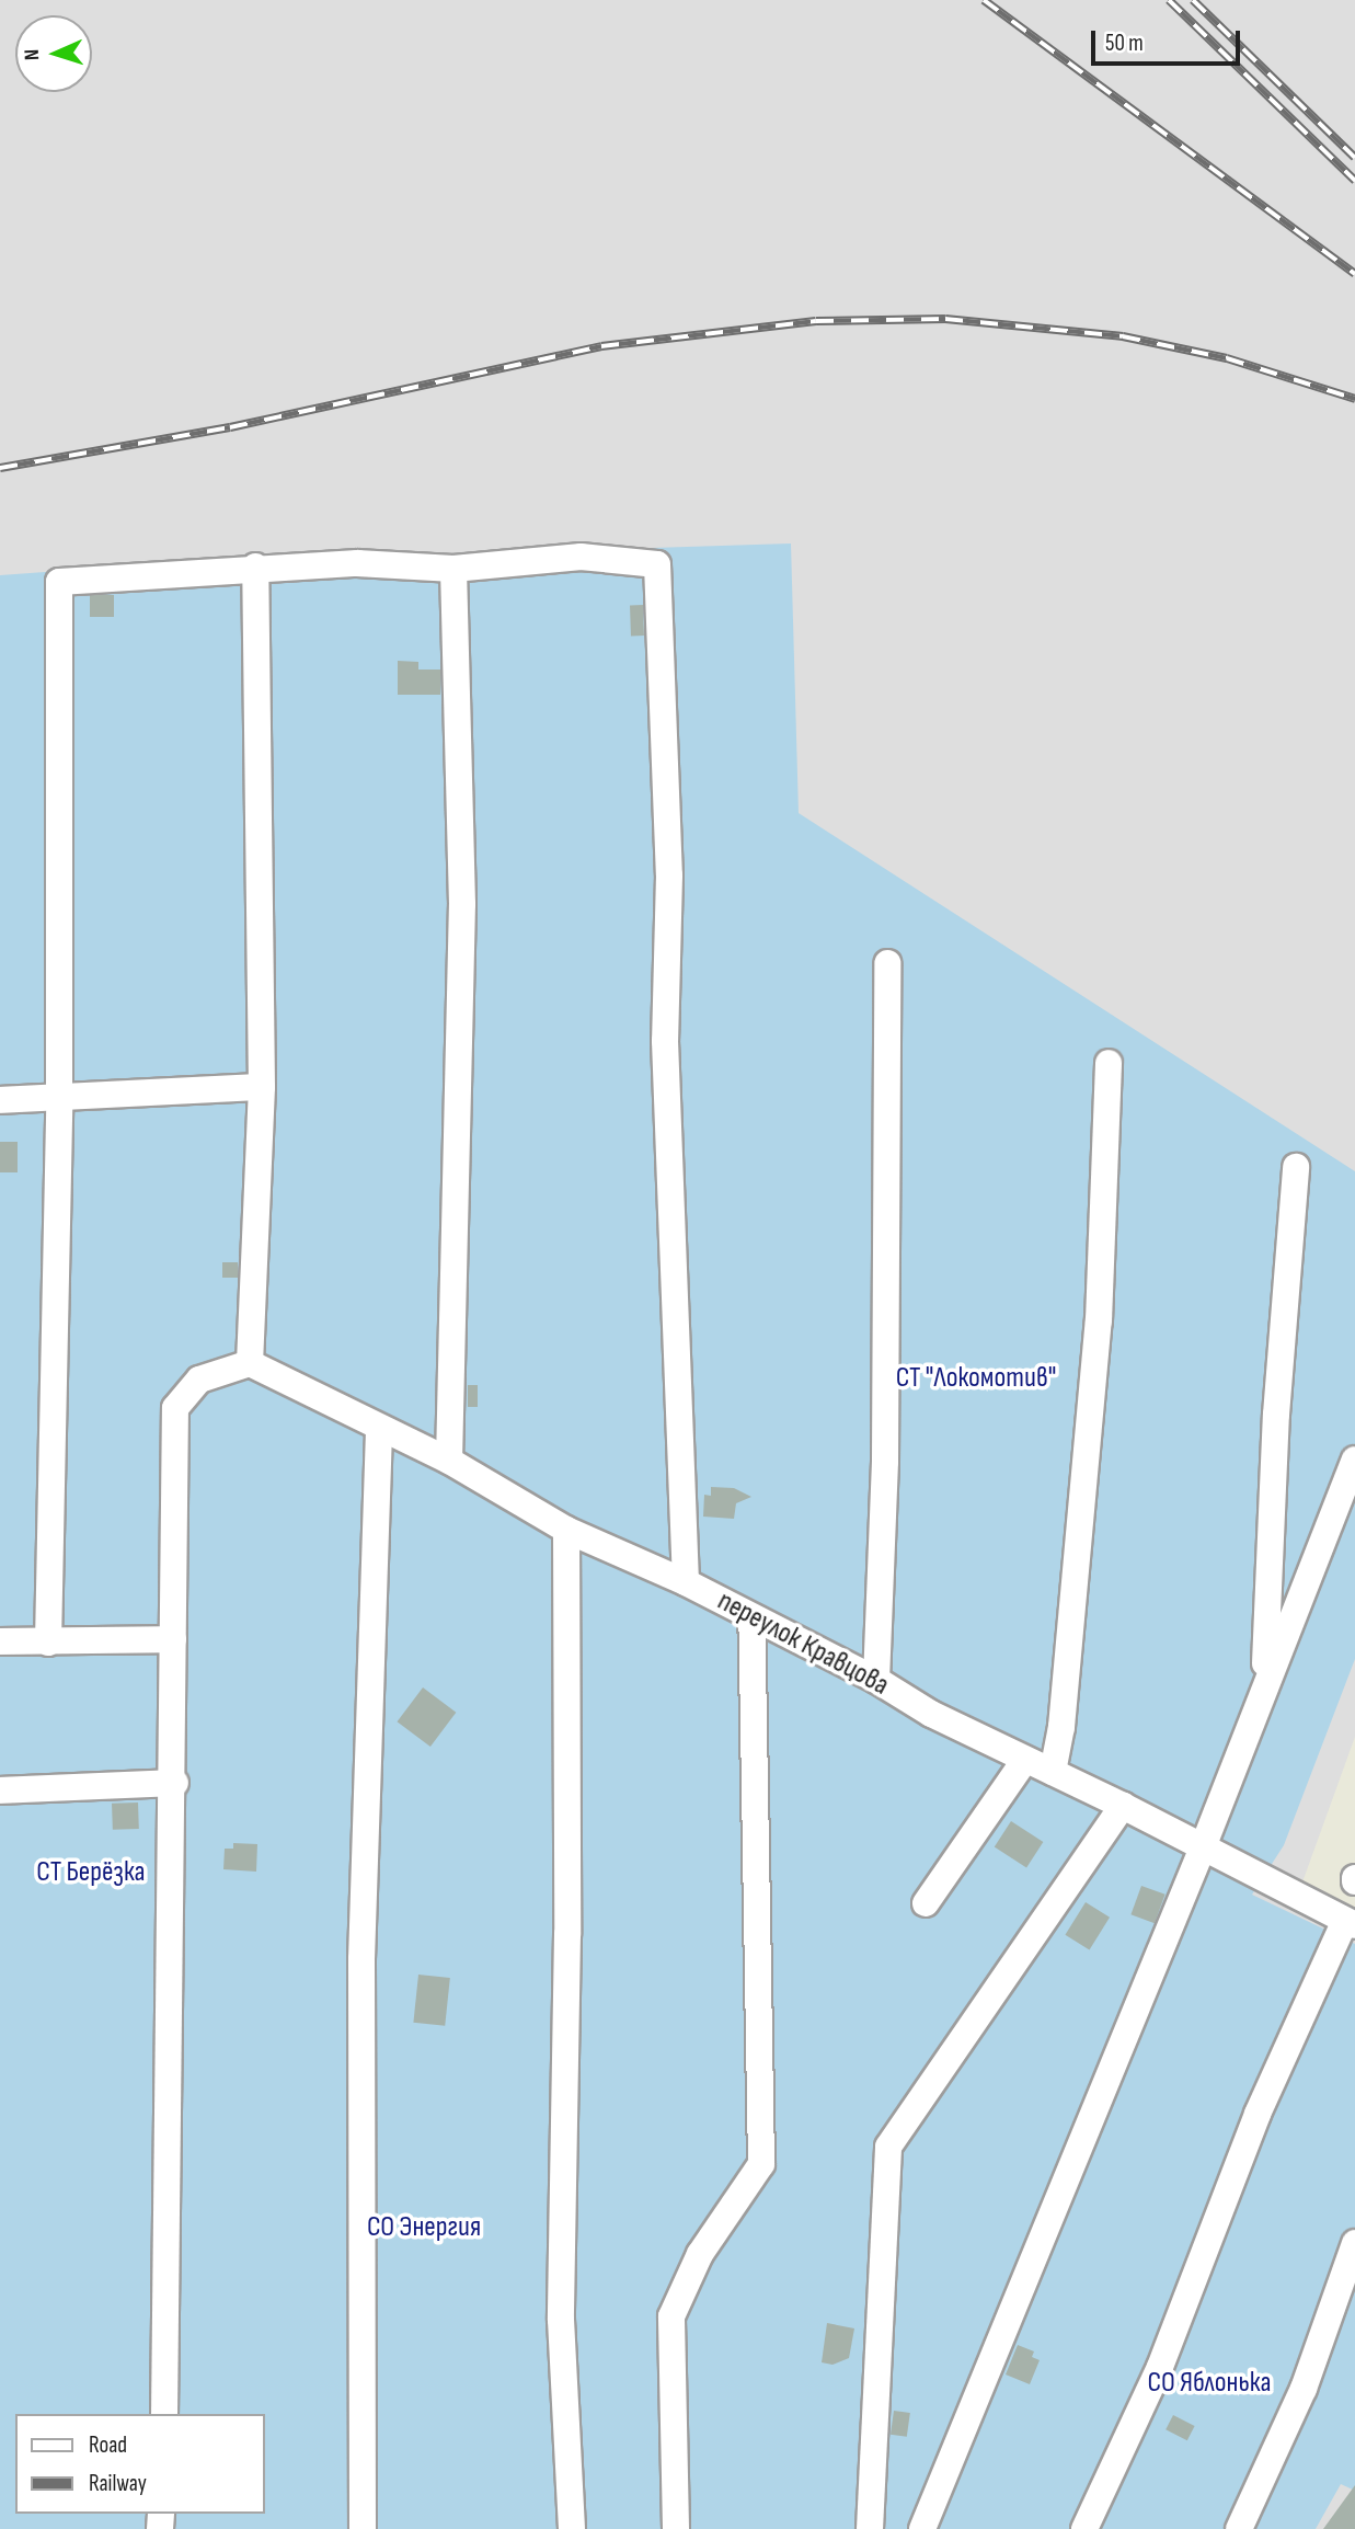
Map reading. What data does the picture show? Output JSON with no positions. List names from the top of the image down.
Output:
{
  "streets": {
    "street": ["переулок Кравцова"]
  },
  "parks": [
    "СТ \"Локомотив\"",
    "СТ Берёзка",
    "СО Энергия",
    "СО Яблонька"
  ],
  "legend": ["Road", "Railway"],
  "scale_bar": "50 m",
  "north": "left"
}
